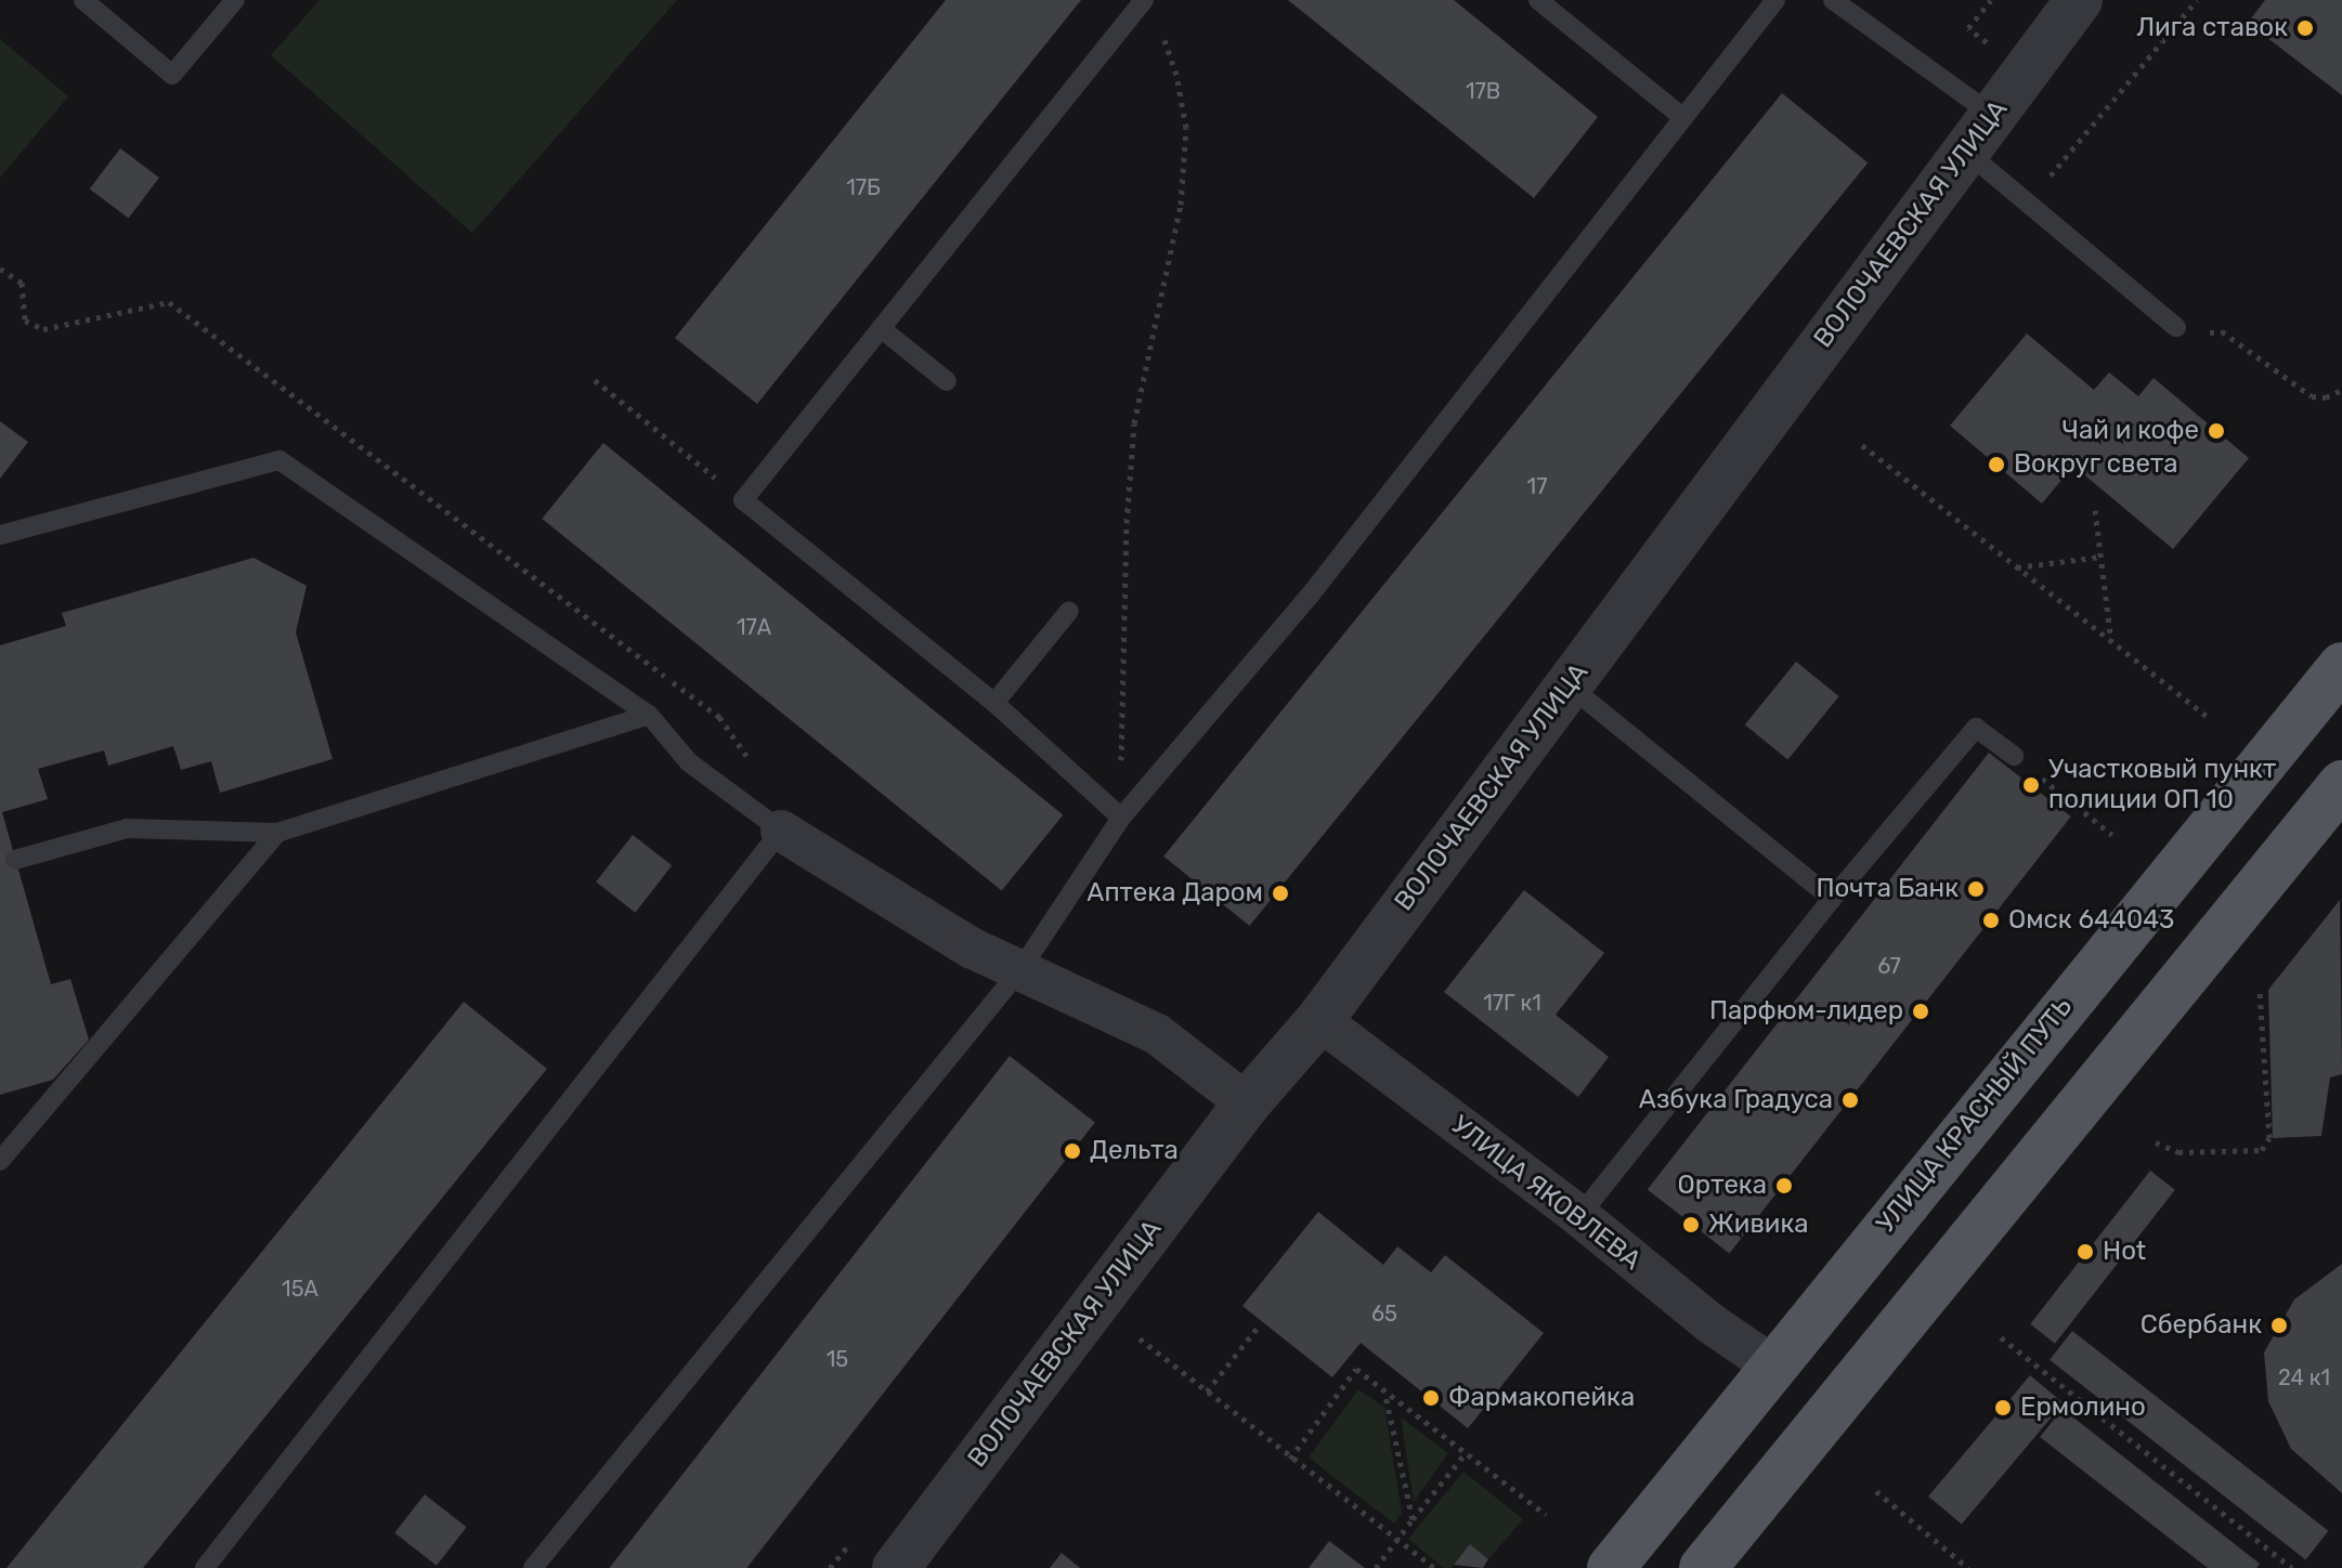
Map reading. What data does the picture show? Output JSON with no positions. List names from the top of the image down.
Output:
{
  "streets": {
    "main road": ["УЛИЦА КРАСНЫЙ ПУТЬ"],
    "street": ["ВОЛОЧАЕВСКАЯ УЛИЦА", "УЛИЦА ЯКОВЛЕВА"]
  },
  "crossings": [
    ["ВОЛОЧАЕВСКАЯ УЛИЦА", "УЛИЦА ЯКОВЛЕВА"],
    ["УЛИЦА КРАСНЫЙ ПУТЬ", "УЛИЦА ЯКОВЛЕВА"]
  ],
  "places": [
    "Лига ставок",
    "Чай и кофе",
    "Вокруг света",
    "Участковый пункт полиции ОП 10",
    "Почта Банк",
    "Аптека Даром",
    "Омск 644043",
    "Парфюм-лидер",
    "Азбука Градуса",
    "Дельта",
    "Ортека",
    "Живика",
    "Hot",
    "Сбербанк",
    "Фармакопейка",
    "Ермолино"
  ],
  "house_numbers": [
    "17В",
    "17Б",
    "17",
    "17А",
    "67",
    "17Г к1",
    "15А",
    "65",
    "15",
    "24 к1"
  ]
}
